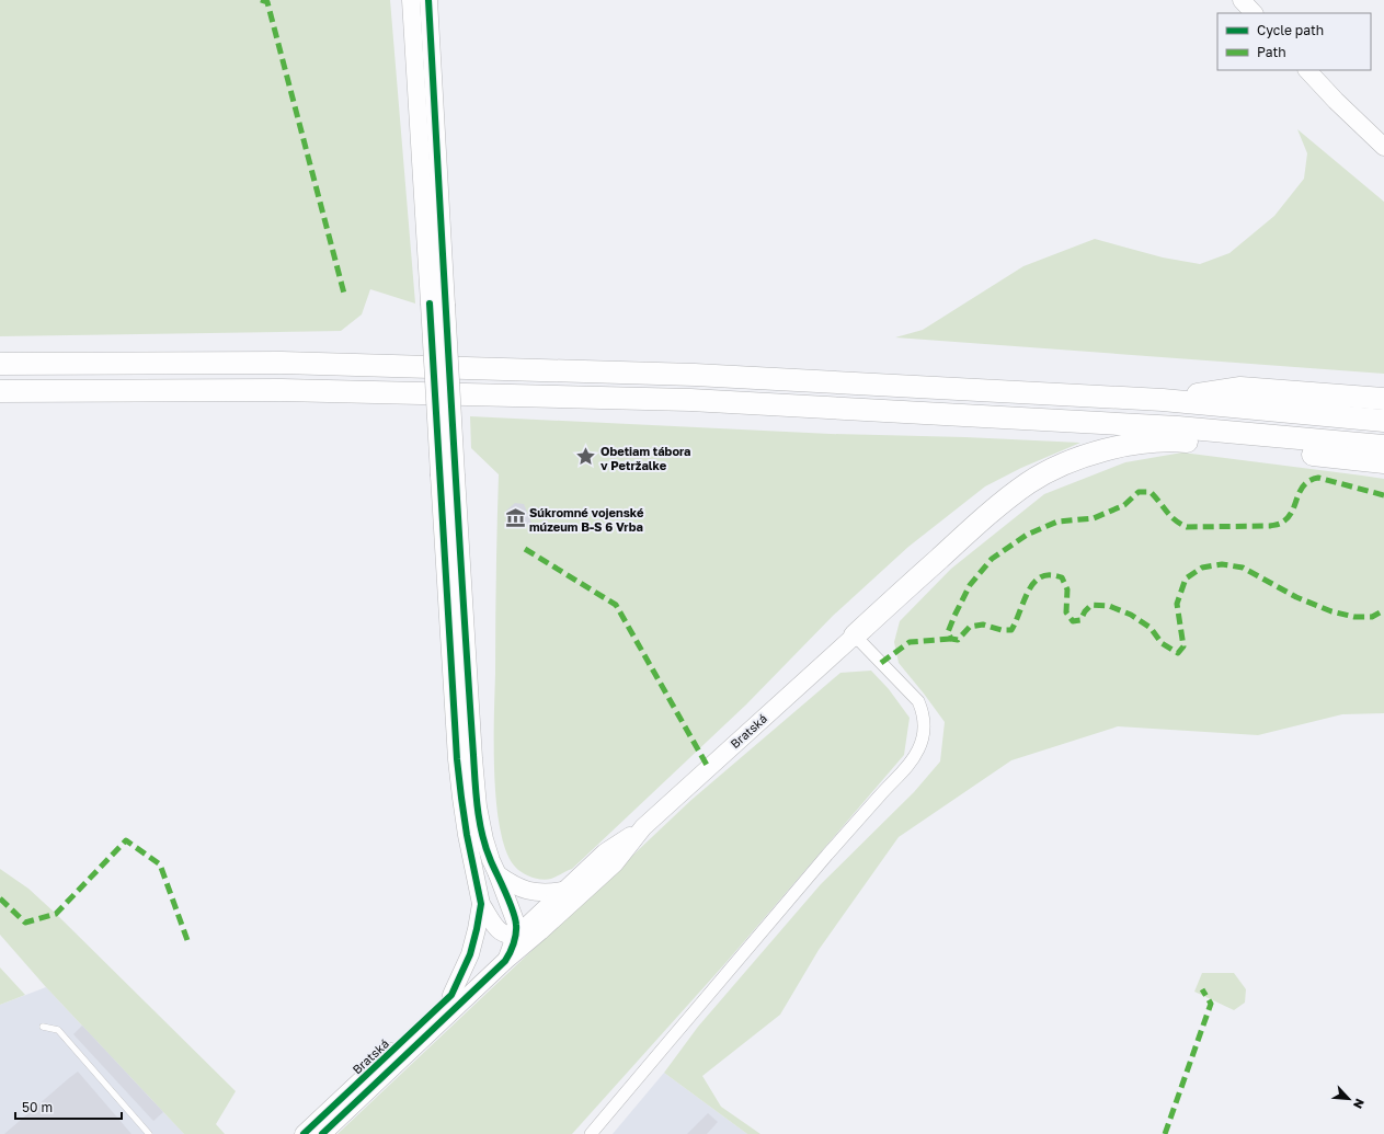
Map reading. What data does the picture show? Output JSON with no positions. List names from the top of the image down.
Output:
{
  "streets": {
    "main road": ["Bratská"]
  },
  "places": {
    "place": ["Obetiam tábora v Petržalke"],
    "museum": ["Súkromné vojenské múzeum B-S 6 Vrba"]
  },
  "legend": ["Cycle path", "Path"],
  "scale_bar": "50 m",
  "north": "bottom right"
}
